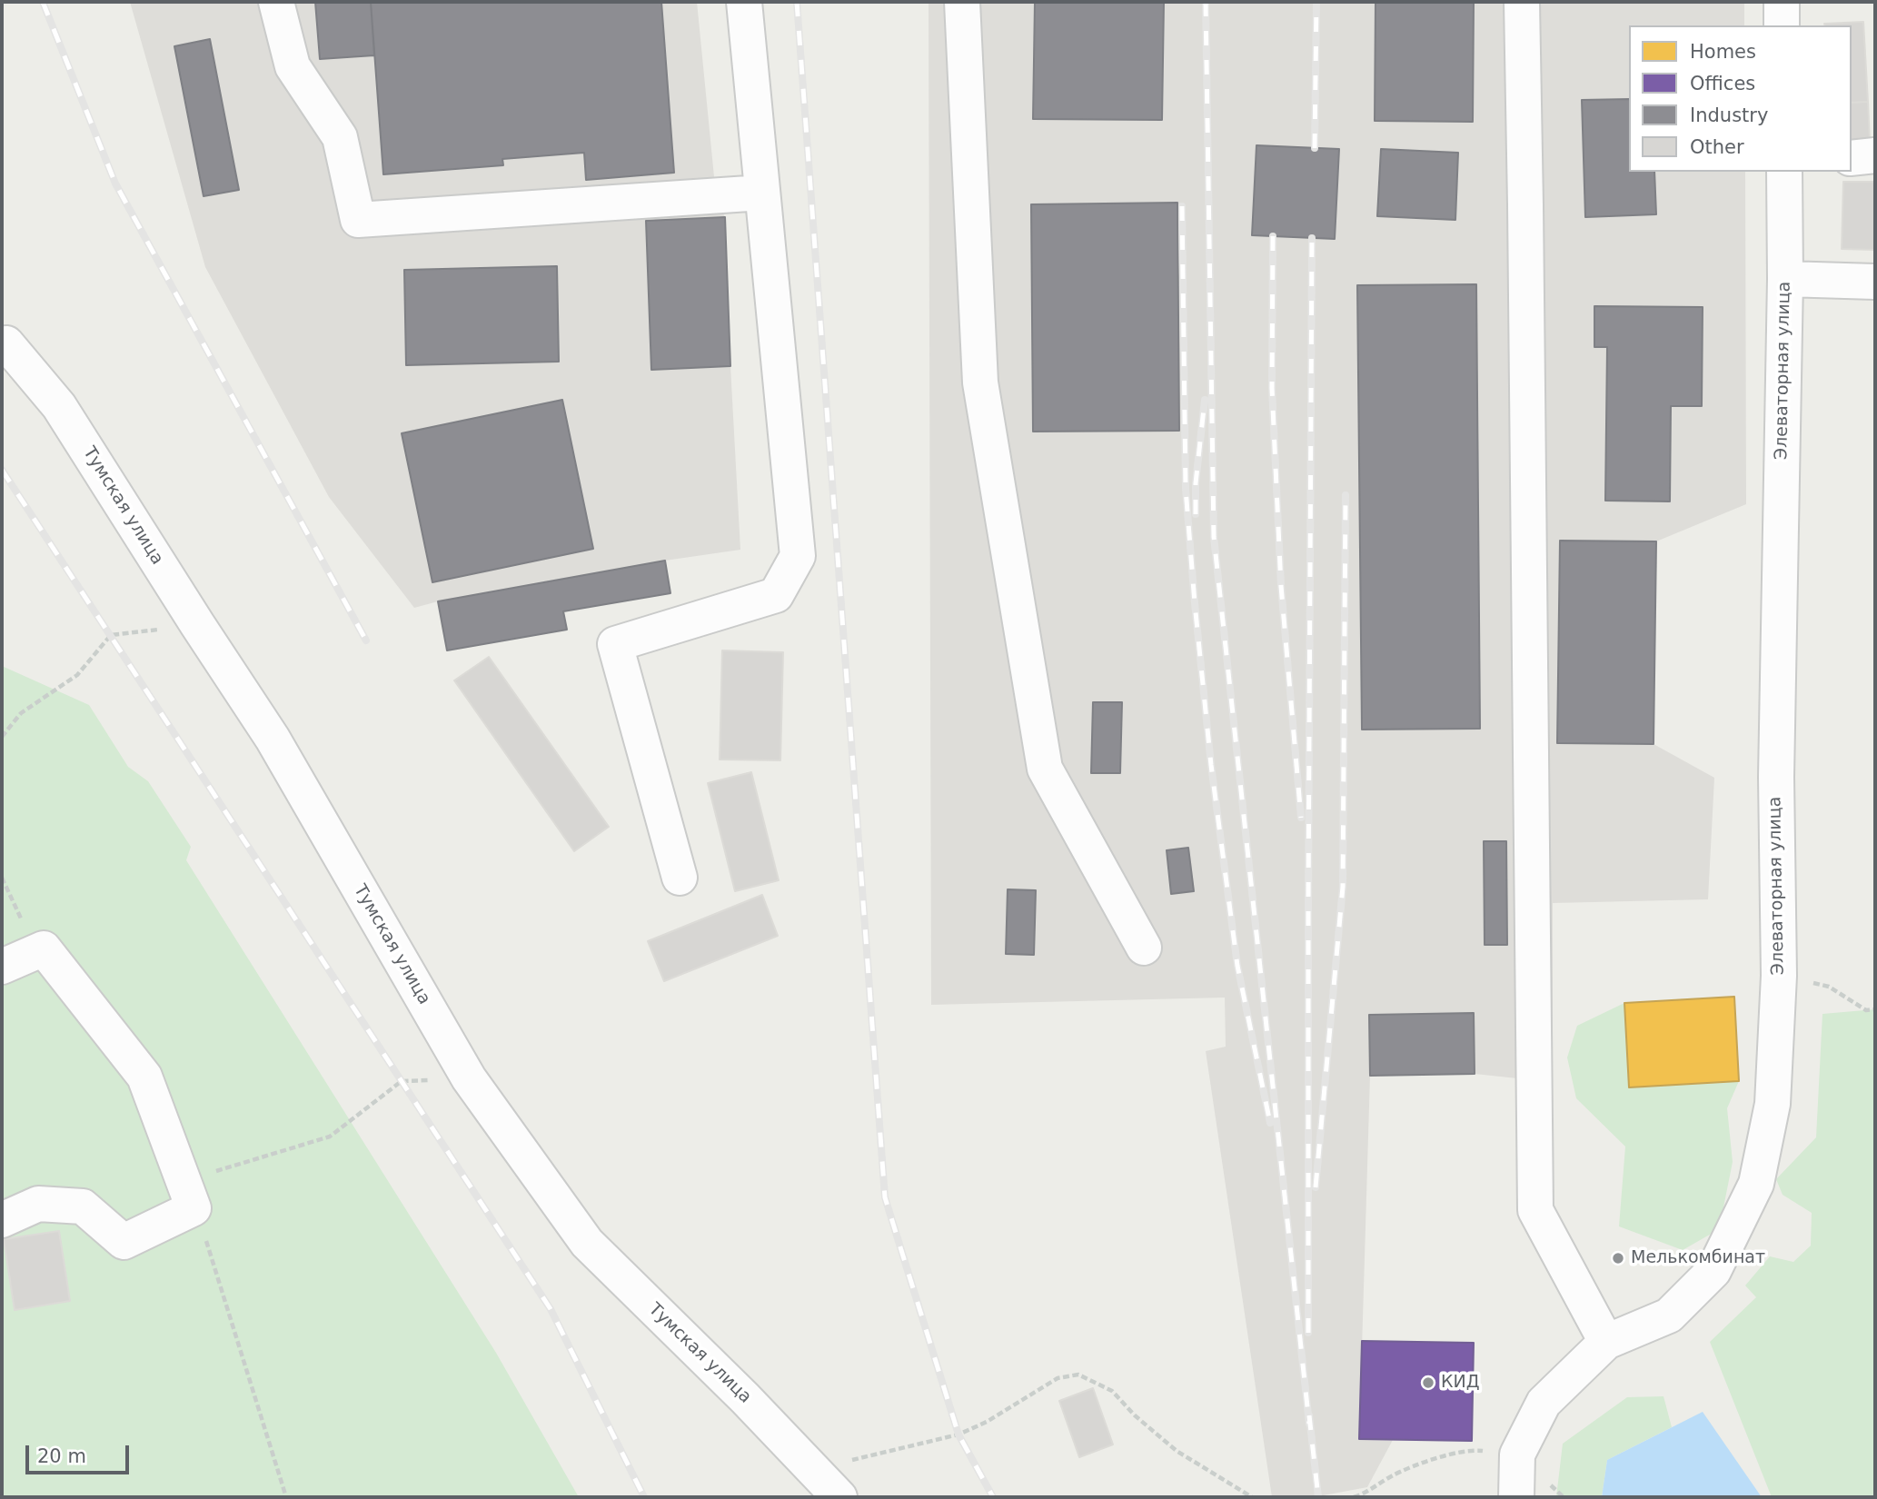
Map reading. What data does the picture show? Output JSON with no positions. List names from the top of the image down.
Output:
{
  "streets": {
    "street": ["Элеваторная улица", "Тумская улица"]
  },
  "places": ["Мелькомбинат", "КИД"],
  "legend": [
    "Homes",
    "Offices",
    "Industry",
    "Other"
  ],
  "scale_bar": "20 m"
}
